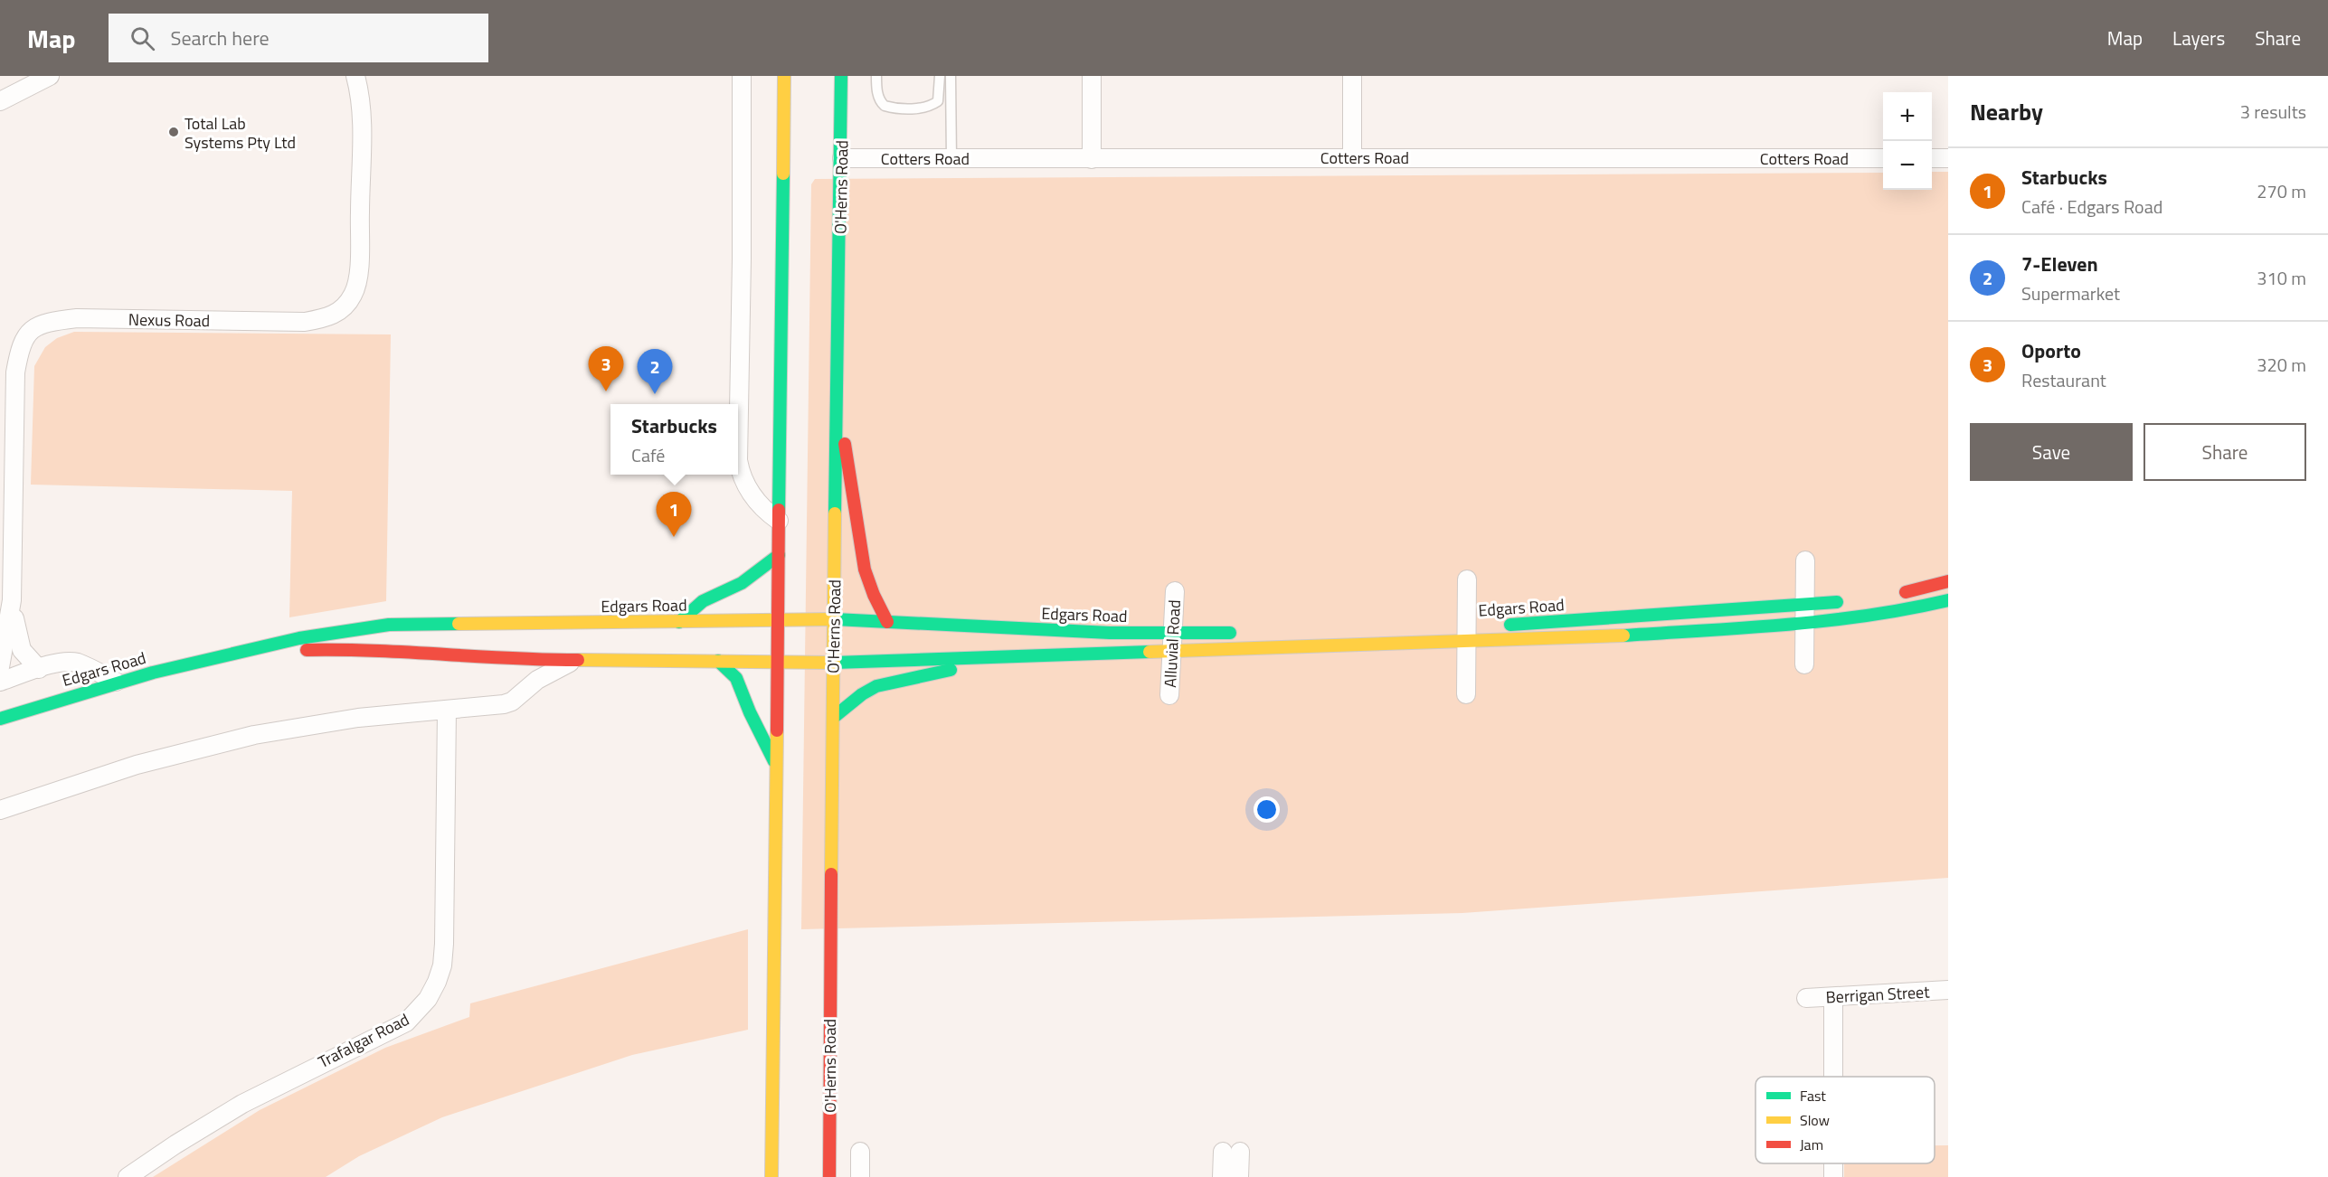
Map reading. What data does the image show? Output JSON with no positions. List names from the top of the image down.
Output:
{
  "streets": {
    "main road": ["O'Herns Road", "Edgars Road"],
    "street": [
      "Cotters Road",
      "Nexus Road",
      "Alluvial Road",
      "Berrigan Street",
      "Trafalgar Road"
    ]
  },
  "crossings": [
    ["Cotters Road", "O'Herns Road"],
    ["O'Herns Road", "Edgars Road"],
    ["Edgars Road", "Alluvial Road"]
  ],
  "places": ["Total Lab Systems Pty Ltd"],
  "legend": ["Fast", "Slow", "Jam"],
  "page": {
    "header": "Map",
    "search": "Search here",
    "nav": ["Map", "Layers", "Share"],
    "heading": ["Nearby", "3 results"],
    "map_buttons": ["+", "−"],
    "list": [
      {
        "mark": "1",
        "name": "Starbucks",
        "note": "Café · Edgars Road",
        "value": "270 m"
      },
      {
        "mark": "2",
        "name": "7-Eleven",
        "note": "Supermarket",
        "value": "310 m"
      },
      {
        "mark": "3",
        "name": "Oporto",
        "note": "Restaurant",
        "value": "320 m"
      }
    ],
    "pins": ["3", "2", "1"],
    "popup": ["Starbucks", "Café"],
    "buttons": ["Save", "Share"]
  }
}
